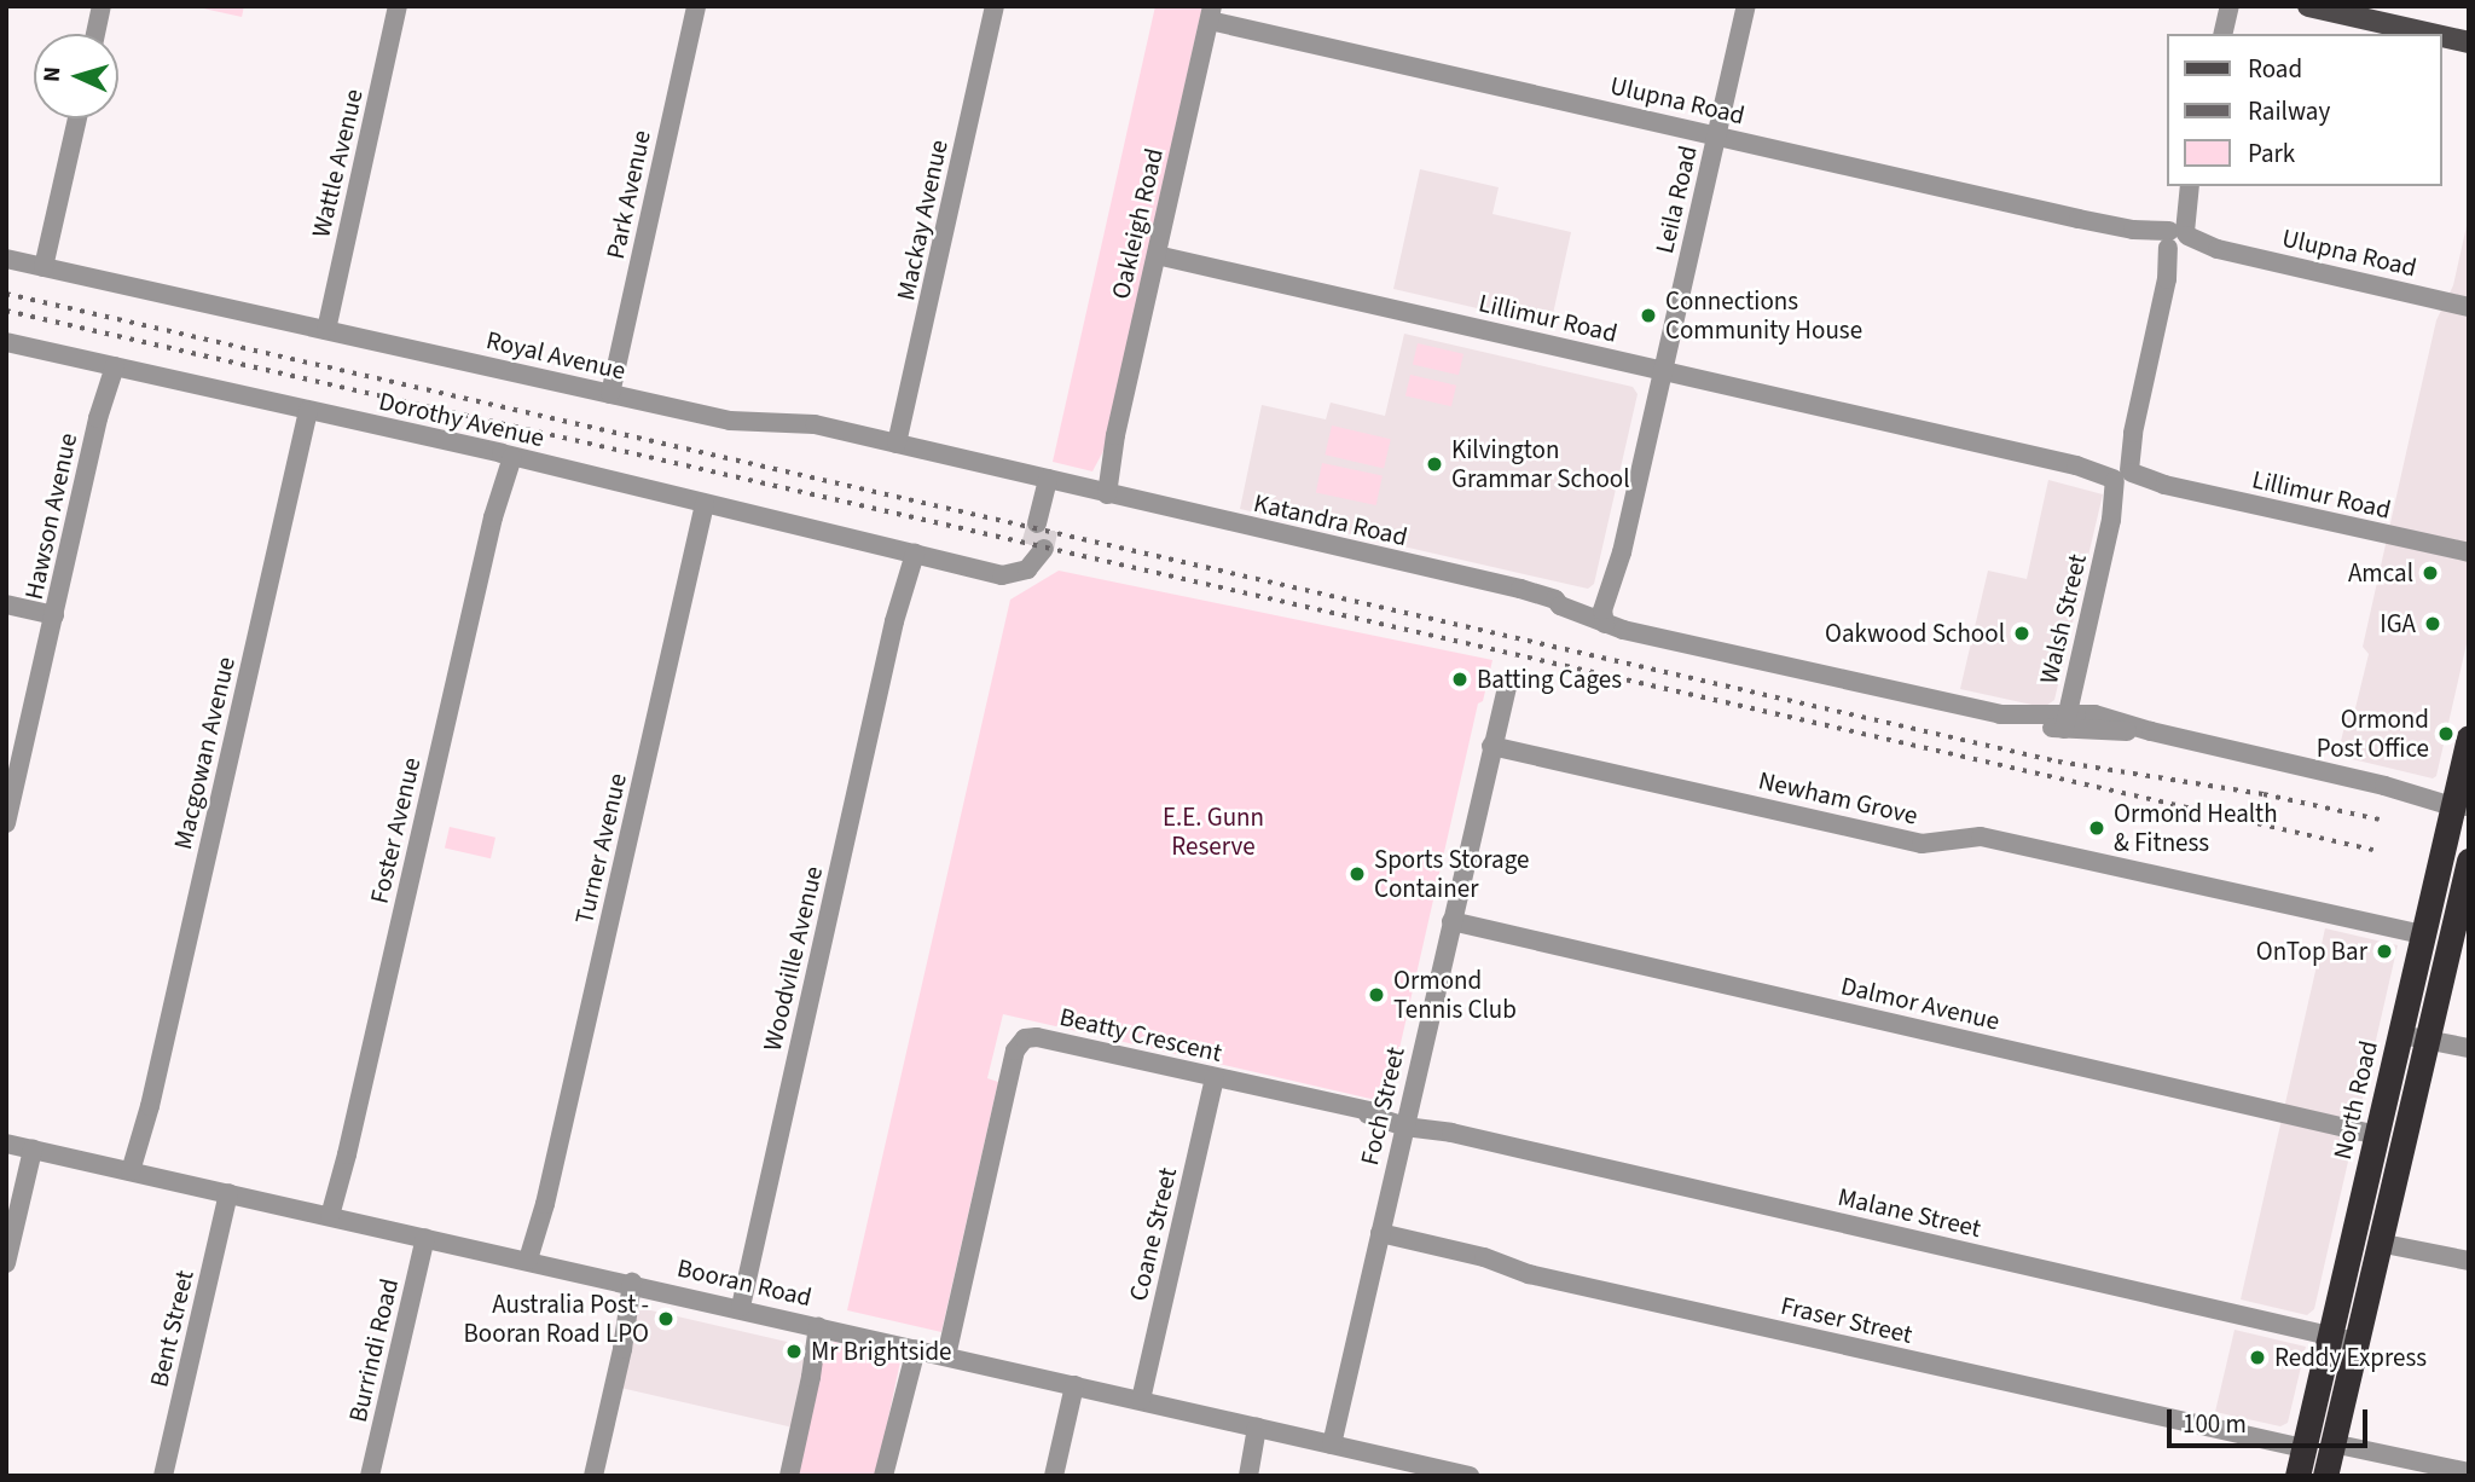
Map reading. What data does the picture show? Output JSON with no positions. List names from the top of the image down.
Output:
{
  "streets": {
    "highway": ["North Road"],
    "street": [
      "Ulupna Road",
      "Wattle Avenue",
      "Park Avenue",
      "Leila Road",
      "Mackay Avenue",
      "Oakleigh Road",
      "Lillimur Road",
      "Royal Avenue",
      "Dorothy Avenue",
      "Hawson Avenue",
      "Katandra Road",
      "Walsh Street",
      "Macgowan Avenue",
      "Newham Grove",
      "Foster Avenue",
      "Turner Avenue",
      "Woodville Avenue",
      "Dalmor Avenue",
      "Beatty Crescent",
      "Foch Street",
      "Malane Street",
      "Coane Street",
      "Booran Road",
      "Fraser Street",
      "Bent Street",
      "Burrindi Road"
    ]
  },
  "crossings": [
    ["Ulupna Road", "Leila Road"],
    ["Ulupna Road", "Oakleigh Road"],
    ["Ulupna Road", "Walsh Street"],
    ["Wattle Avenue", "Royal Avenue"],
    ["Park Avenue", "Royal Avenue"],
    ["Leila Road", "Lillimur Road"],
    ["Leila Road", "Katandra Road"],
    ["Mackay Avenue", "Royal Avenue"],
    ["Oakleigh Road", "Lillimur Road"],
    ["Oakleigh Road", "Royal Avenue"],
    ["Oakleigh Road", "Katandra Road"],
    ["Lillimur Road", "Walsh Street"],
    ["Royal Avenue", "Katandra Road"],
    ["Dorothy Avenue", "Hawson Avenue"],
    ["Dorothy Avenue", "Macgowan Avenue"],
    ["Dorothy Avenue", "Foster Avenue"],
    ["Dorothy Avenue", "Turner Avenue"],
    ["Dorothy Avenue", "Woodville Avenue"],
    ["Katandra Road", "Walsh Street"],
    ["Katandra Road", "North Road"],
    ["Macgowan Avenue", "Booran Road"],
    ["Newham Grove", "North Road"],
    ["Newham Grove", "Foch Street"],
    ["Foster Avenue", "Booran Road"],
    ["Turner Avenue", "Booran Road"],
    ["Woodville Avenue", "Booran Road"],
    ["Dalmor Avenue", "North Road"],
    ["Dalmor Avenue", "Foch Street"],
    ["Beatty Crescent", "Foch Street"],
    ["Beatty Crescent", "Malane Street"],
    ["Beatty Crescent", "Coane Street"],
    ["Beatty Crescent", "Booran Road"],
    ["North Road", "Malane Street"],
    ["North Road", "Fraser Street"],
    ["Foch Street", "Malane Street"],
    ["Foch Street", "Booran Road"],
    ["Foch Street", "Fraser Street"],
    ["Coane Street", "Booran Road"],
    ["Booran Road", "Bent Street"],
    ["Booran Road", "Burrindi Road"]
  ],
  "parks": ["E.E. Gunn Reserve"],
  "places": [
    "Connections Community House",
    "Kilvington Grammar School",
    "Amcal",
    "IGA",
    "Oakwood School",
    "Batting Cages",
    "Ormond Post Office",
    "Ormond Health & Fitness",
    "Sports Storage Container",
    "OnTop Bar",
    "Ormond Tennis Club",
    "Australia Post - Booran Road LPO",
    "Mr Brightside",
    "Reddy Express"
  ],
  "legend": ["Road", "Railway", "Park"],
  "scale_bar": "100 m",
  "north": "left"
}
